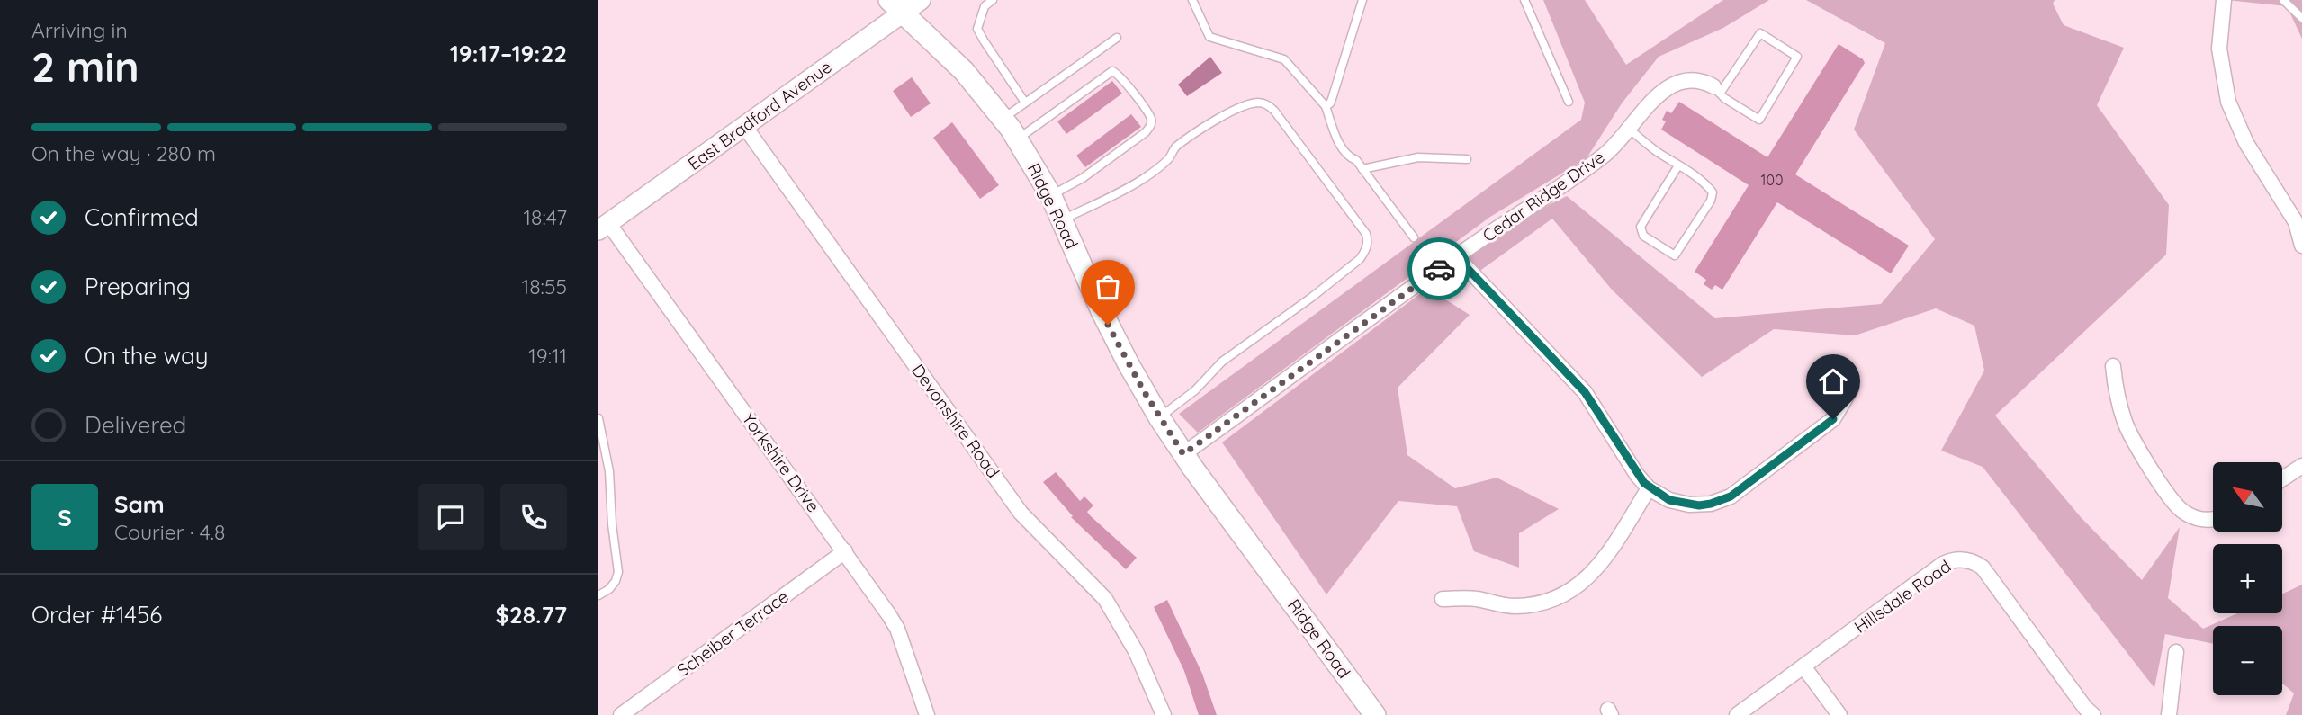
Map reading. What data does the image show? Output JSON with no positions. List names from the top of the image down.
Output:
{
  "streets": {
    "main road": ["Ridge Road"],
    "street": [
      "East Bradford Avenue",
      "Cedar Ridge Drive",
      "Devonshire Road",
      "Yorkshire Drive",
      "Hillsdale Road",
      "Scheiber Terrace"
    ]
  },
  "crossings": [
    ["East Bradford Avenue", "Ridge Road"],
    ["East Bradford Avenue", "Devonshire Road"],
    ["East Bradford Avenue", "Yorkshire Drive"],
    ["Cedar Ridge Drive", "Ridge Road"],
    ["Yorkshire Drive", "Scheiber Terrace"]
  ],
  "house_numbers": ["100"],
  "north": "top left",
  "page": {
    "heading": ["2 min", "Arriving in", "19:17–19:22"],
    "panel": [
      "Sam",
      "Courier · 4.8",
      "Order #1456",
      "$28.77"
    ],
    "bar": "On the way · 280 m",
    "list": [
      ["Confirmed", "18:47"],
      ["Preparing", "18:55"],
      ["On the way", "19:11"],
      "Delivered"
    ],
    "map_buttons": ["+", "−"],
    "round": "S"
  }
}
